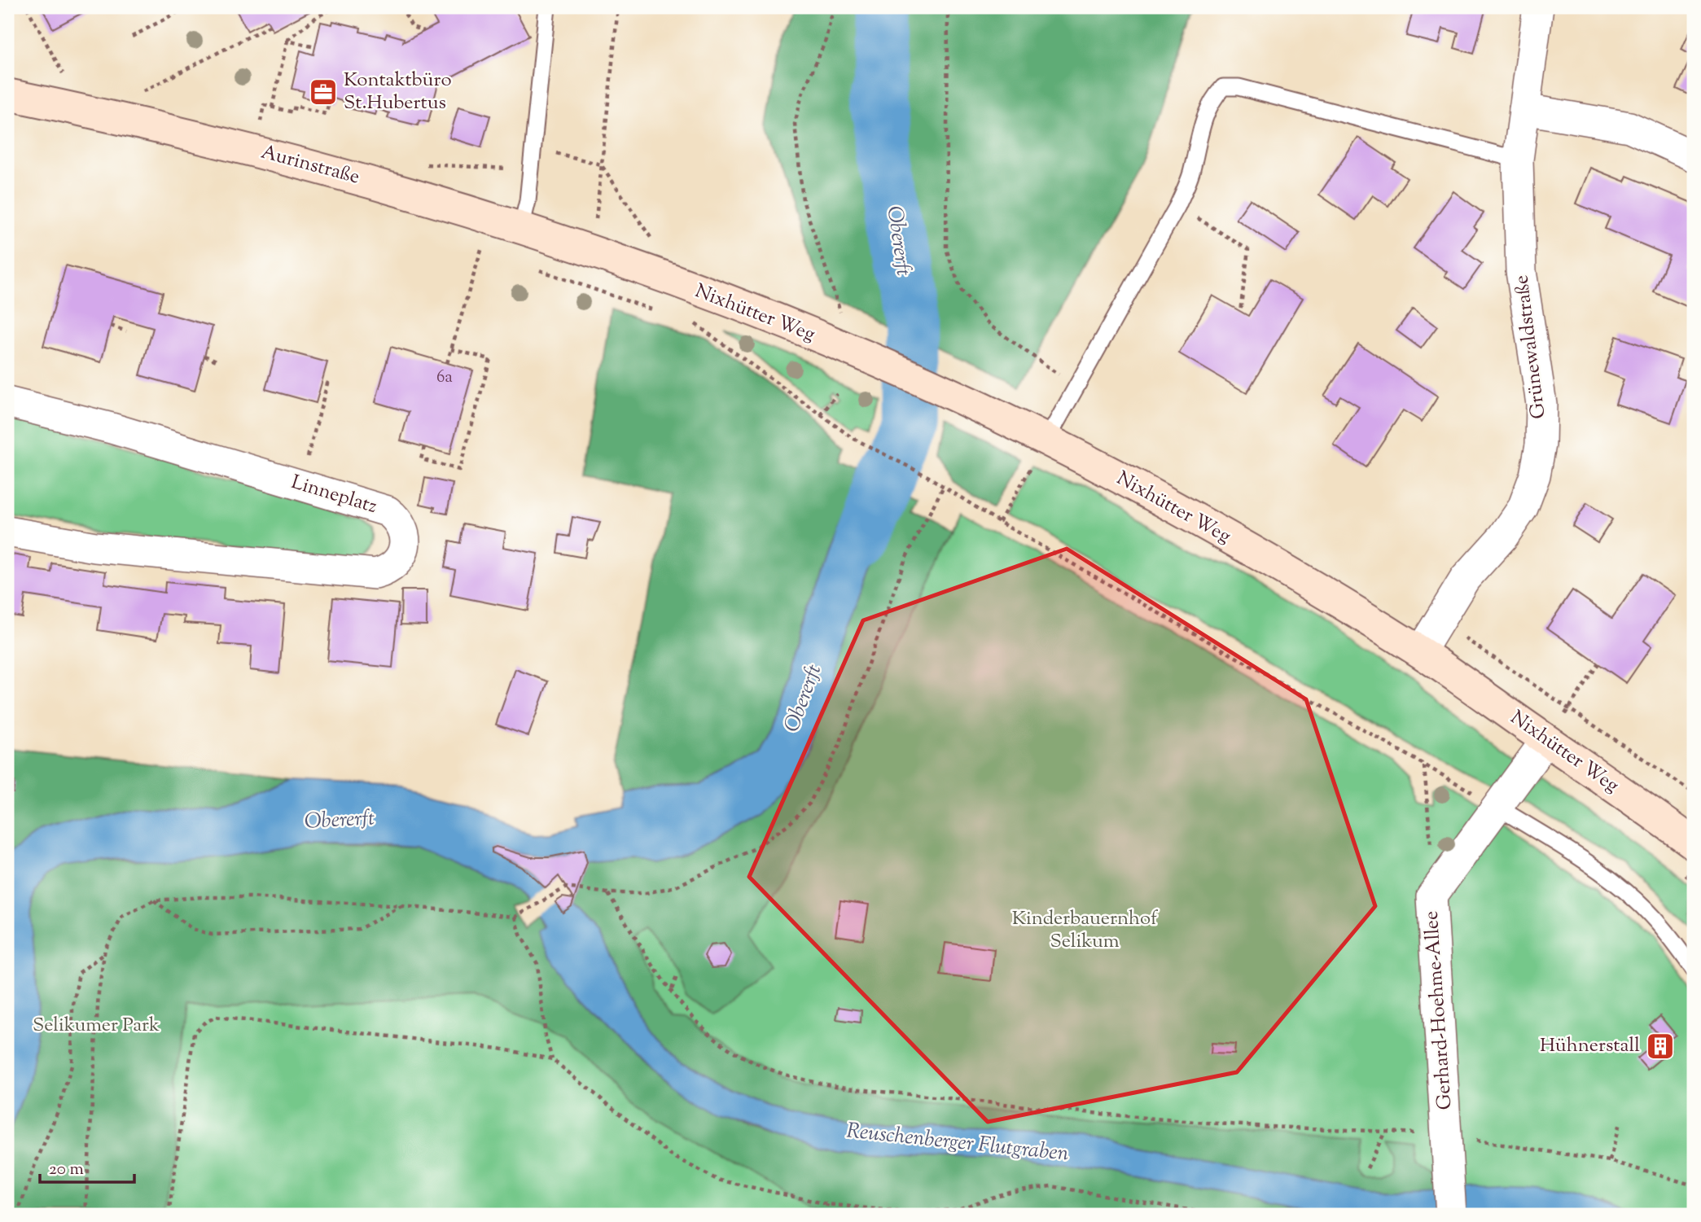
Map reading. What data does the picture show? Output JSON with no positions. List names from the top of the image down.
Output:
{
  "streets": {
    "main road": ["Aurinstraße", "Nixhütter Weg"],
    "street": ["Grünewaldstraße", "Linneplatz", "Gerhard-Hoehme-Allee"]
  },
  "crossings": [
    ["Aurinstraße", "Nixhütter Weg"],
    ["Nixhütter Weg", "Grünewaldstraße"],
    ["Nixhütter Weg", "Gerhard-Hoehme-Allee"]
  ],
  "water": ["Obererft", "Reuschenberger Flutgraben"],
  "parks": ["Kinderbauernhof Selikum", "Selikumer Park"],
  "places": {
    "office": ["Kontaktbüro St.Hubertus"],
    "building": ["Hühnerstall"]
  },
  "house_numbers": ["6a"],
  "scale_bar": "20 m"
}
